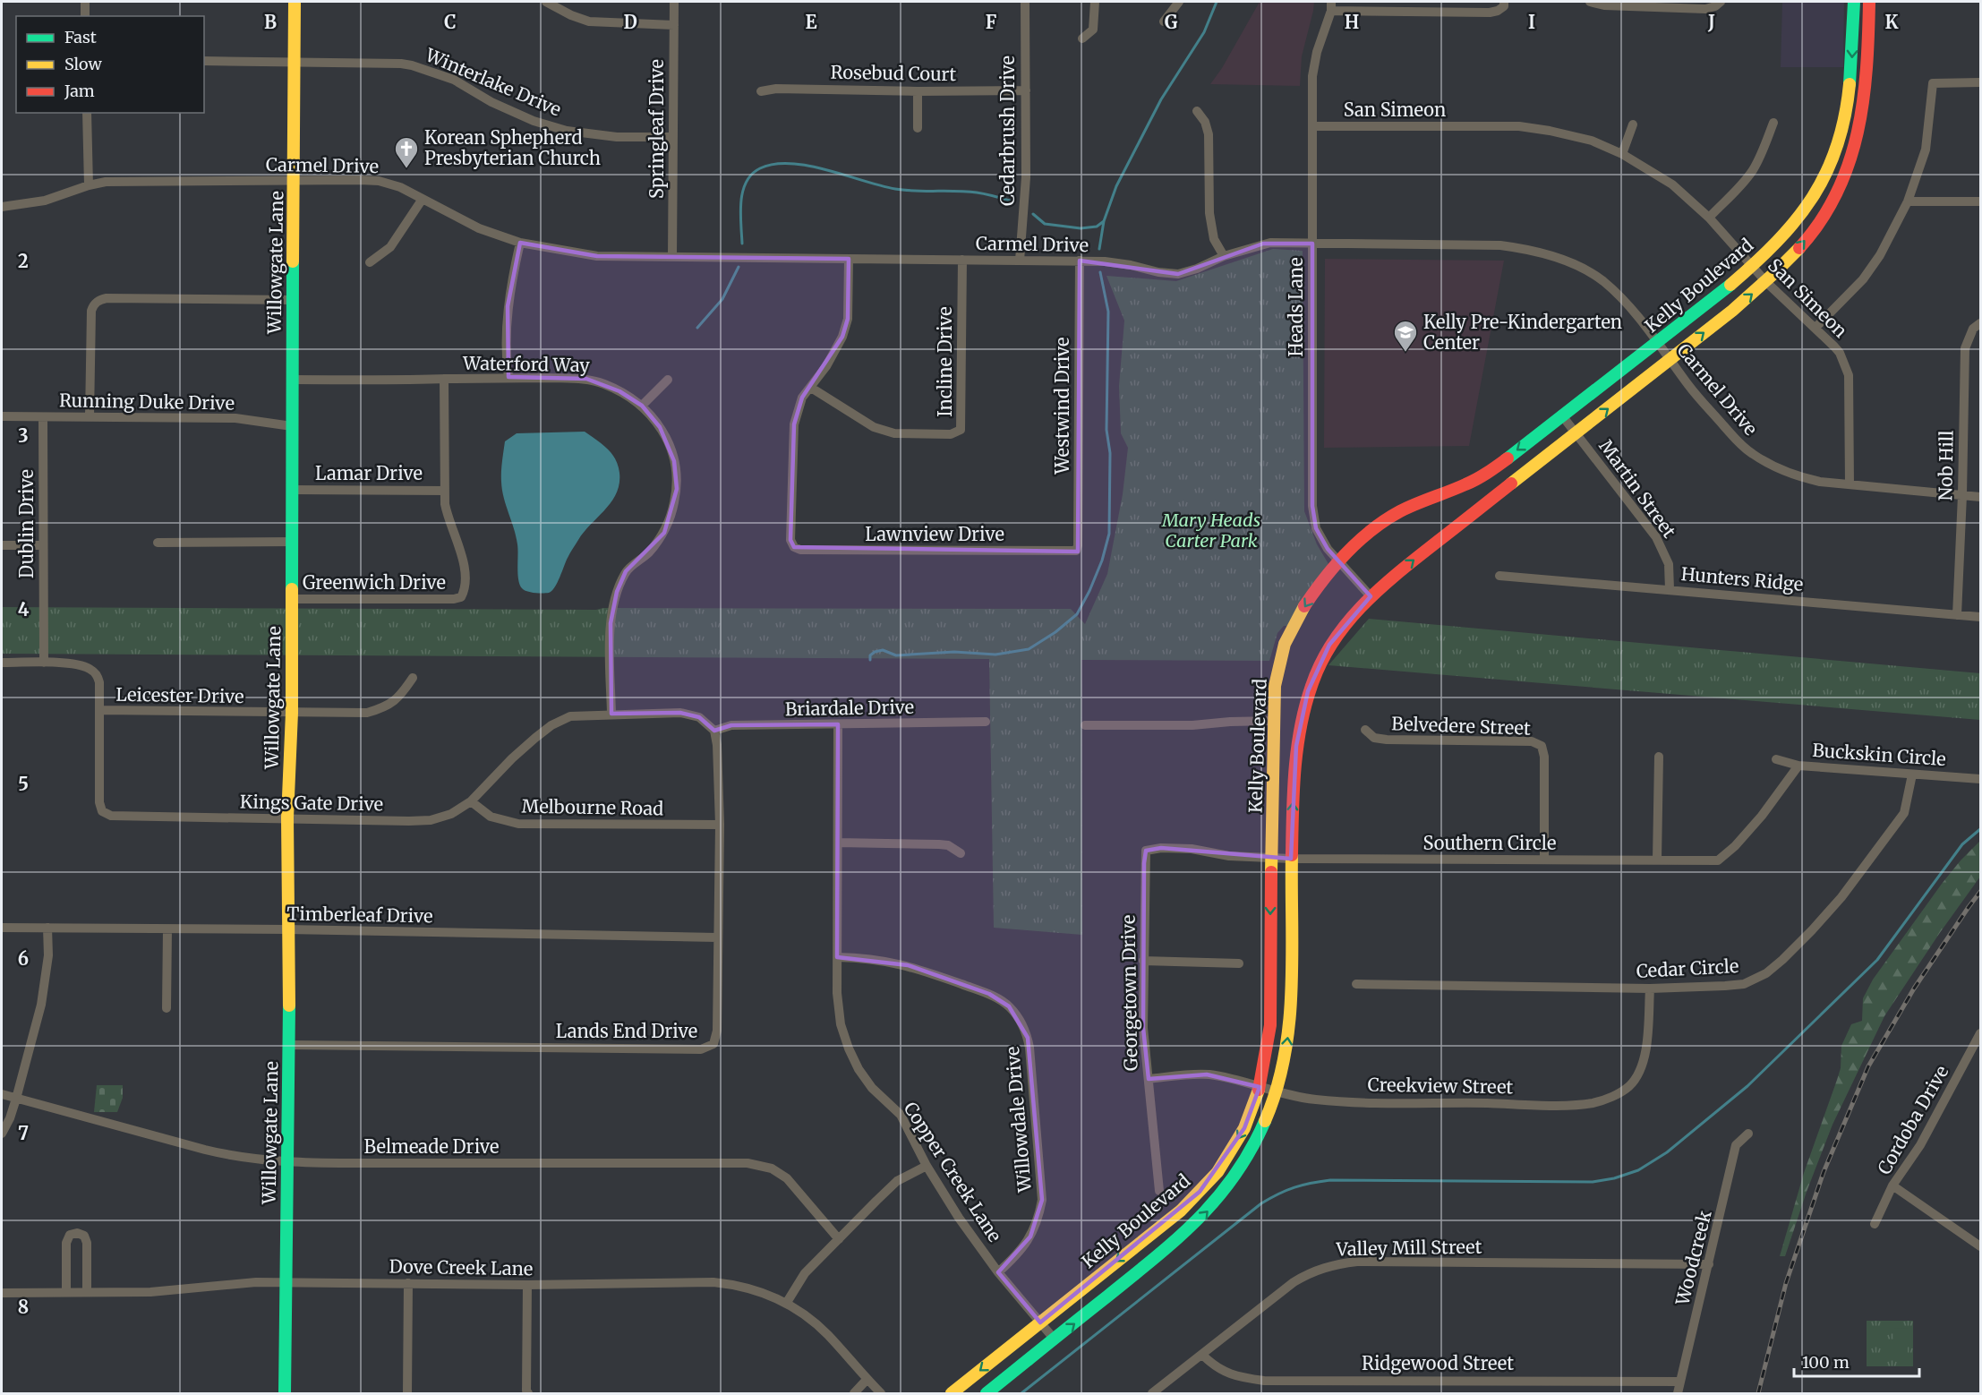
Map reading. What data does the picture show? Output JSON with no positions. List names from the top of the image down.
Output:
{
  "streets": {
    "main road": ["Willowgate Lane", "Kelly Boulevard"],
    "street": [
      "Rosebud Court",
      "Winterlake Drive",
      "San Simeon",
      "Springleaf Drive",
      "Cedarbrush Drive",
      "Carmel Drive",
      "Heads Lane",
      "Incline Drive",
      "Waterford Way",
      "Running Duke Drive",
      "Westwind Drive",
      "Nob Hill",
      "Lamar Drive",
      "Martin Street",
      "Dublin Drive",
      "Lawnview Drive",
      "Hunters Ridge",
      "Greenwich Drive",
      "Leicester Drive",
      "Briardale Drive",
      "Belvedere Street",
      "Buckskin Circle",
      "Kings Gate Drive",
      "Melbourne Road",
      "Southern Circle",
      "Timberleaf Drive",
      "Cedar Circle",
      "Georgetown Drive",
      "Lands End Drive",
      "Creekview Street",
      "Willowdale Drive",
      "Cordoba Drive",
      "Belmeade Drive",
      "Copper Creek Lane",
      "Valley Mill Street",
      "Woodcreek",
      "Dove Creek Lane",
      "Ridgewood Street"
    ]
  },
  "crossings": [
    ["Rosebud Court", "Cedarbrush Drive"],
    ["Winterlake Drive", "Springleaf Drive"],
    ["Winterlake Drive", "Willowgate Lane"],
    ["San Simeon", "Carmel Drive"],
    ["San Simeon", "Kelly Boulevard"],
    ["San Simeon", "Heads Lane"],
    ["Springleaf Drive", "Carmel Drive"],
    ["Cedarbrush Drive", "Carmel Drive"],
    ["Carmel Drive", "Willowgate Lane"],
    ["Carmel Drive", "Kelly Boulevard"],
    ["Carmel Drive", "Heads Lane"],
    ["Carmel Drive", "Incline Drive"],
    ["Carmel Drive", "Westwind Drive"],
    ["Carmel Drive", "Nob Hill"],
    ["Willowgate Lane", "Waterford Way"],
    ["Willowgate Lane", "Running Duke Drive"],
    ["Willowgate Lane", "Lamar Drive"],
    ["Willowgate Lane", "Greenwich Drive"],
    ["Willowgate Lane", "Leicester Drive"],
    ["Willowgate Lane", "Kings Gate Drive"],
    ["Willowgate Lane", "Timberleaf Drive"],
    ["Willowgate Lane", "Lands End Drive"],
    ["Willowgate Lane", "Belmeade Drive"],
    ["Willowgate Lane", "Dove Creek Lane"],
    ["Kelly Boulevard", "Heads Lane"],
    ["Kelly Boulevard", "Martin Street"],
    ["Kelly Boulevard", "Southern Circle"],
    ["Kelly Boulevard", "Creekview Street"],
    ["Kelly Boulevard", "Copper Creek Lane"],
    ["Incline Drive", "Lawnview Drive"],
    ["Waterford Way", "Greenwich Drive"],
    ["Waterford Way", "Kings Gate Drive"],
    ["Running Duke Drive", "Dublin Drive"],
    ["Westwind Drive", "Lawnview Drive"],
    ["Nob Hill", "Hunters Ridge"],
    ["Lamar Drive", "Greenwich Drive"],
    ["Martin Street", "Hunters Ridge"],
    ["Dublin Drive", "Kings Gate Drive"],
    ["Leicester Drive", "Kings Gate Drive"],
    ["Briardale Drive", "Kings Gate Drive"],
    ["Briardale Drive", "Lands End Drive"],
    ["Briardale Drive", "Copper Creek Lane"],
    ["Belvedere Street", "Southern Circle"],
    ["Buckskin Circle", "Southern Circle"],
    ["Buckskin Circle", "Cedar Circle"],
    ["Kings Gate Drive", "Melbourne Road"],
    ["Kings Gate Drive", "Lands End Drive"],
    ["Melbourne Road", "Lands End Drive"],
    ["Southern Circle", "Georgetown Drive"],
    ["Timberleaf Drive", "Lands End Drive"],
    ["Cedar Circle", "Creekview Street"],
    ["Georgetown Drive", "Creekview Street"],
    ["Willowdale Drive", "Copper Creek Lane"],
    ["Valley Mill Street", "Woodcreek"],
    ["Valley Mill Street", "Ridgewood Street"],
    ["Woodcreek", "Ridgewood Street"]
  ],
  "parks": ["Mary Heads Carter Park"],
  "places": {
    "church": ["Korean Sphepherd Presbyterian Church"],
    "school or university": ["Kelly Pre-Kindergarten Center"]
  },
  "legend": ["Fast", "Slow", "Jam"],
  "scale_bar": "100 m",
  "grid": {
    "columns": [
      "B",
      "C",
      "D",
      "E",
      "F",
      "G",
      "H",
      "I",
      "J",
      "K"
    ],
    "rows": [
      "2",
      "3",
      "4",
      "5",
      "6",
      "7",
      "8"
    ]
  }
}
